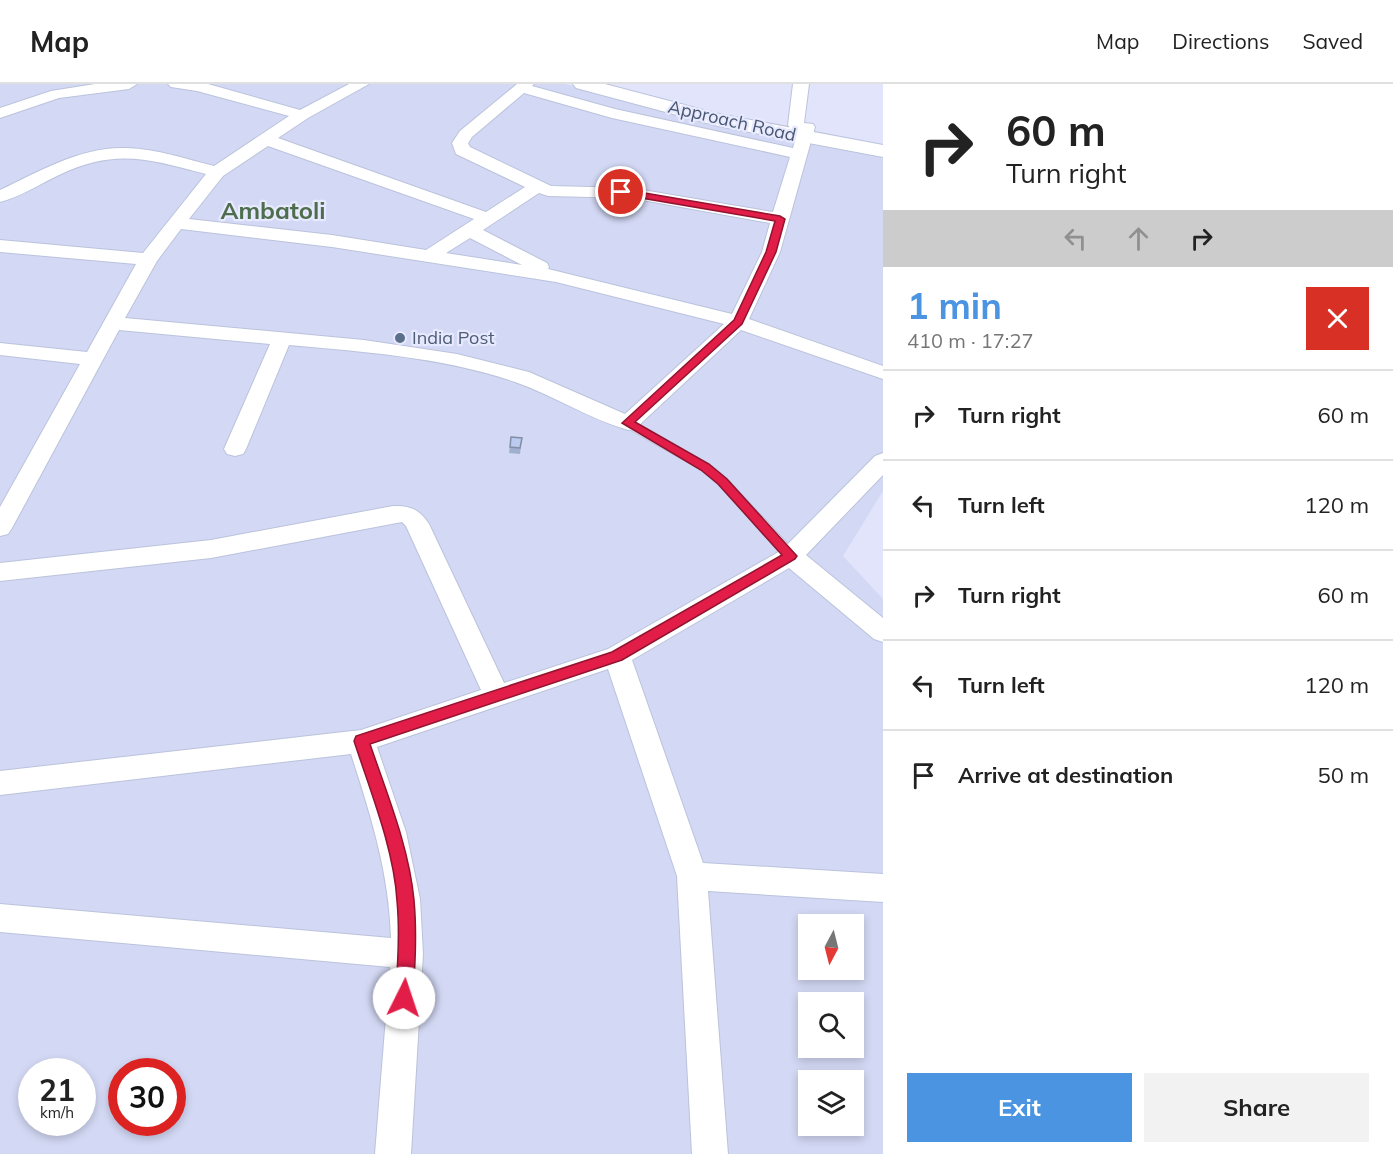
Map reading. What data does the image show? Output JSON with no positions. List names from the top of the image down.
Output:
{
  "streets": {
    "street": ["Approach Road"]
  },
  "districts": ["Ambatoli"],
  "places": ["India Post"],
  "north": "bottom",
  "page": {
    "header": "Map",
    "nav": ["Map", "Directions", "Saved"],
    "turn": ["60 m", "Turn right"],
    "heading": ["1 min", "410 m · 17:27"],
    "list": [
      {
        "name": "Turn right",
        "value": "60 m"
      },
      {
        "name": "Turn left",
        "value": "120 m"
      },
      {
        "name": "Turn right",
        "value": "60 m"
      },
      {
        "name": "Turn left",
        "value": "120 m"
      },
      {
        "name": "Arrive at destination",
        "value": "50 m"
      }
    ],
    "speed": "21 km/h",
    "limit": "30",
    "buttons": ["Exit", "Share"]
  }
}
